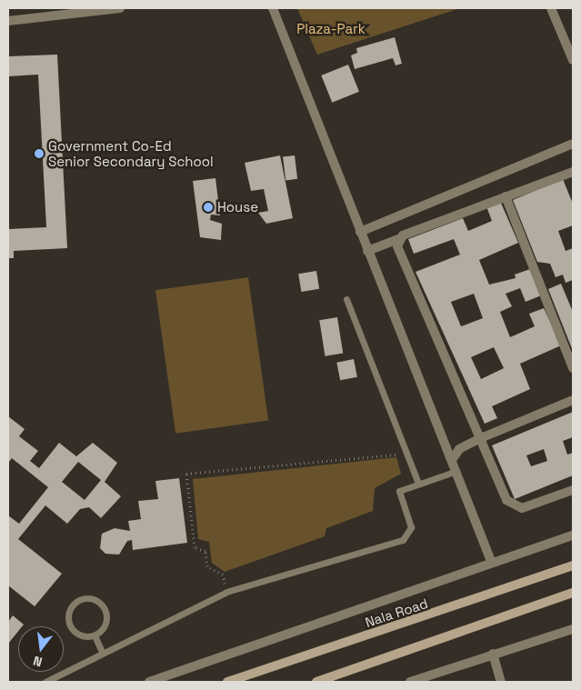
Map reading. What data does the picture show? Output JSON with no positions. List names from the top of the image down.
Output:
{
  "streets": {
    "main road": ["Nala Road"]
  },
  "parks": ["Plaza-Park"],
  "places": ["Government Co-Ed Senior Secondary School", "House"],
  "north": "bottom"
}
